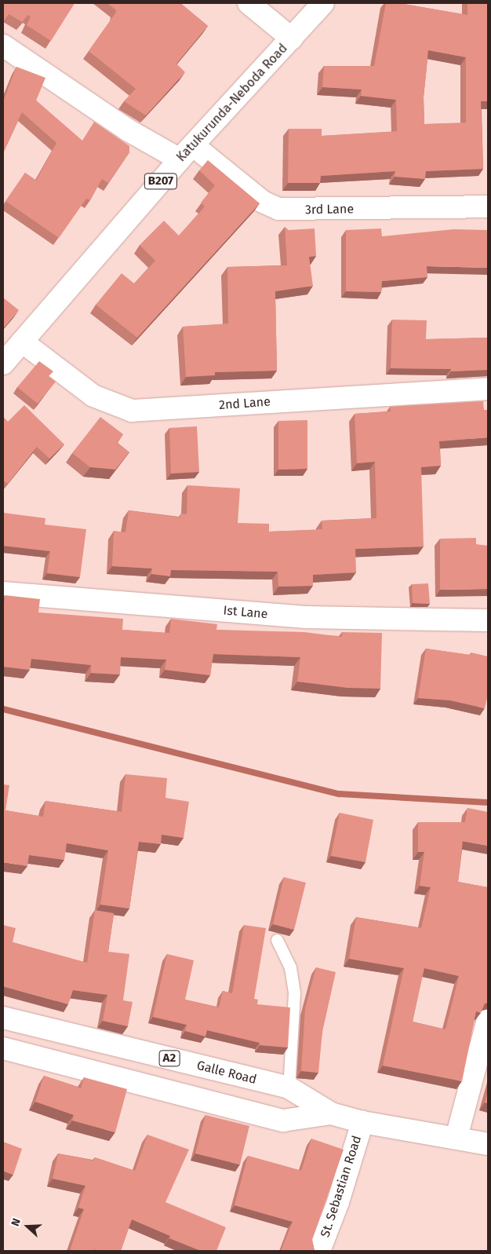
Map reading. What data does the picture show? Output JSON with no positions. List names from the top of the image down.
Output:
{
  "streets": {
    "main road": [
      "Katukurunda-Neboda Road",
      "B207",
      "3rd Lane",
      "2nd Lane",
      "Ist Lane",
      "A2",
      "Galle Road",
      "St. Sebastian Road"
    ]
  },
  "crossings": [
    ["Katukurunda-Neboda Road", "3rd Lane"],
    ["Katukurunda-Neboda Road", "2nd Lane"],
    ["Galle Road", "St. Sebastian Road"]
  ],
  "north": "left"
}
